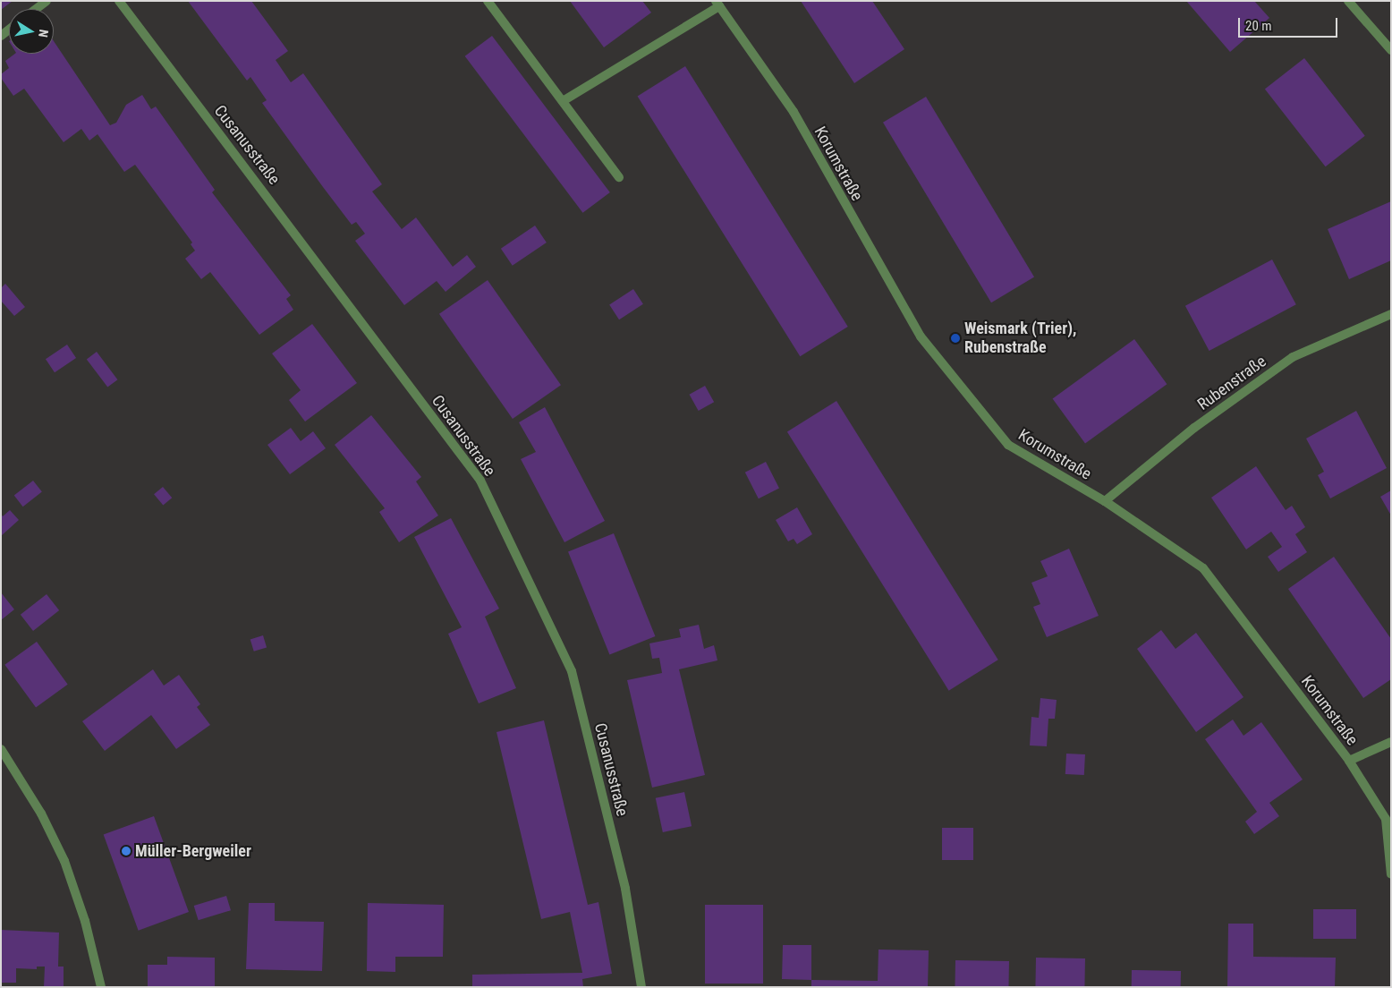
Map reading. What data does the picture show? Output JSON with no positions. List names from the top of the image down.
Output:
{
  "streets": {
    "street": ["Cusanusstraße", "Korumstraße", "Rubenstraße"]
  },
  "crossings": [
    ["Korumstraße", "Rubenstraße"]
  ],
  "places": ["Weismark (Trier), Rubenstraße", "Müller-Bergweiler"],
  "scale_bar": "20 m",
  "north": "right"
}
